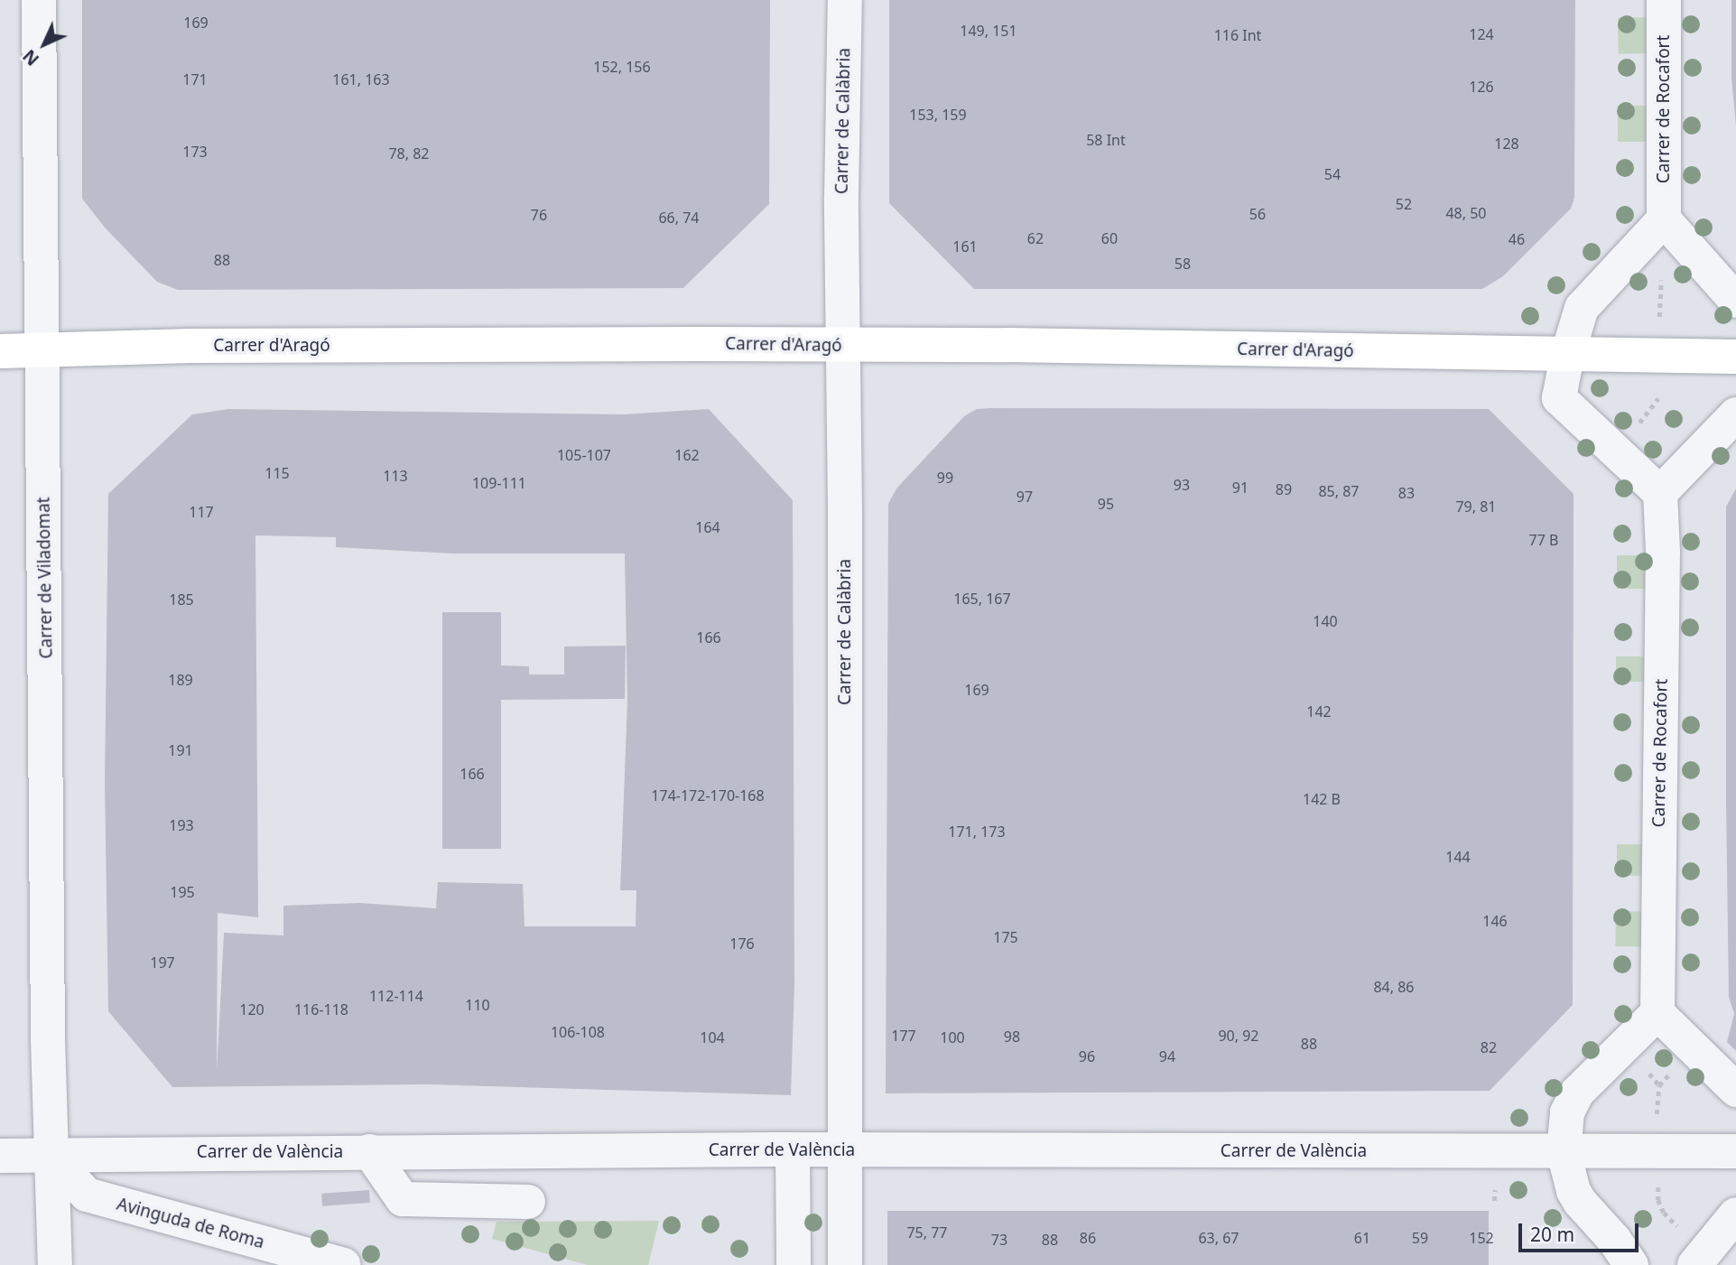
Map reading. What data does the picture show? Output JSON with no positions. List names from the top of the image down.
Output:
{
  "streets": {
    "main road": ["Carrer d'Aragó"],
    "street": [
      "Carrer de Rocafort",
      "Carrer de Calàbria",
      "Carrer de Viladomat",
      "Carrer de València",
      "Avinguda de Roma"
    ]
  },
  "crossings": [
    ["Carrer de Calàbria", "Carrer d'Aragó"],
    ["Carrer de Calàbria", "Carrer de València"],
    ["Carrer d'Aragó", "Carrer de Viladomat"],
    ["Carrer de Viladomat", "Carrer de València"],
    ["Carrer de Viladomat", "Avinguda de Roma"],
    ["Carrer de València", "Avinguda de Roma"]
  ],
  "house_numbers": [
    "169",
    "149, 151",
    "124",
    "116 Int",
    "152, 156",
    "171",
    "161, 163",
    "126",
    "153, 159",
    "58 Int",
    "128",
    "173",
    "78, 82",
    "54",
    "52",
    "48, 50",
    "56",
    "76",
    "66, 74",
    "62",
    "60",
    "46",
    "161",
    "88",
    "58",
    "105-107",
    "162",
    "115",
    "113",
    "99",
    "109-111",
    "93",
    "91",
    "89",
    "85, 87",
    "83",
    "97",
    "95",
    "79, 81",
    "117",
    "164",
    "77 B",
    "165, 167",
    "185",
    "140",
    "166",
    "189",
    "169",
    "142",
    "191",
    "166",
    "174-172-170-168",
    "142 B",
    "193",
    "171, 173",
    "144",
    "195",
    "146",
    "175",
    "176",
    "197",
    "84, 86",
    "112-114",
    "110",
    "120",
    "116-118",
    "106-108",
    "177",
    "90, 92",
    "98",
    "104",
    "100",
    "88",
    "82",
    "96",
    "94",
    "75, 77",
    "86",
    "63, 67",
    "61",
    "59",
    "152",
    "73",
    "88"
  ],
  "scale_bar": "20 m",
  "north": "bottom left"
}
